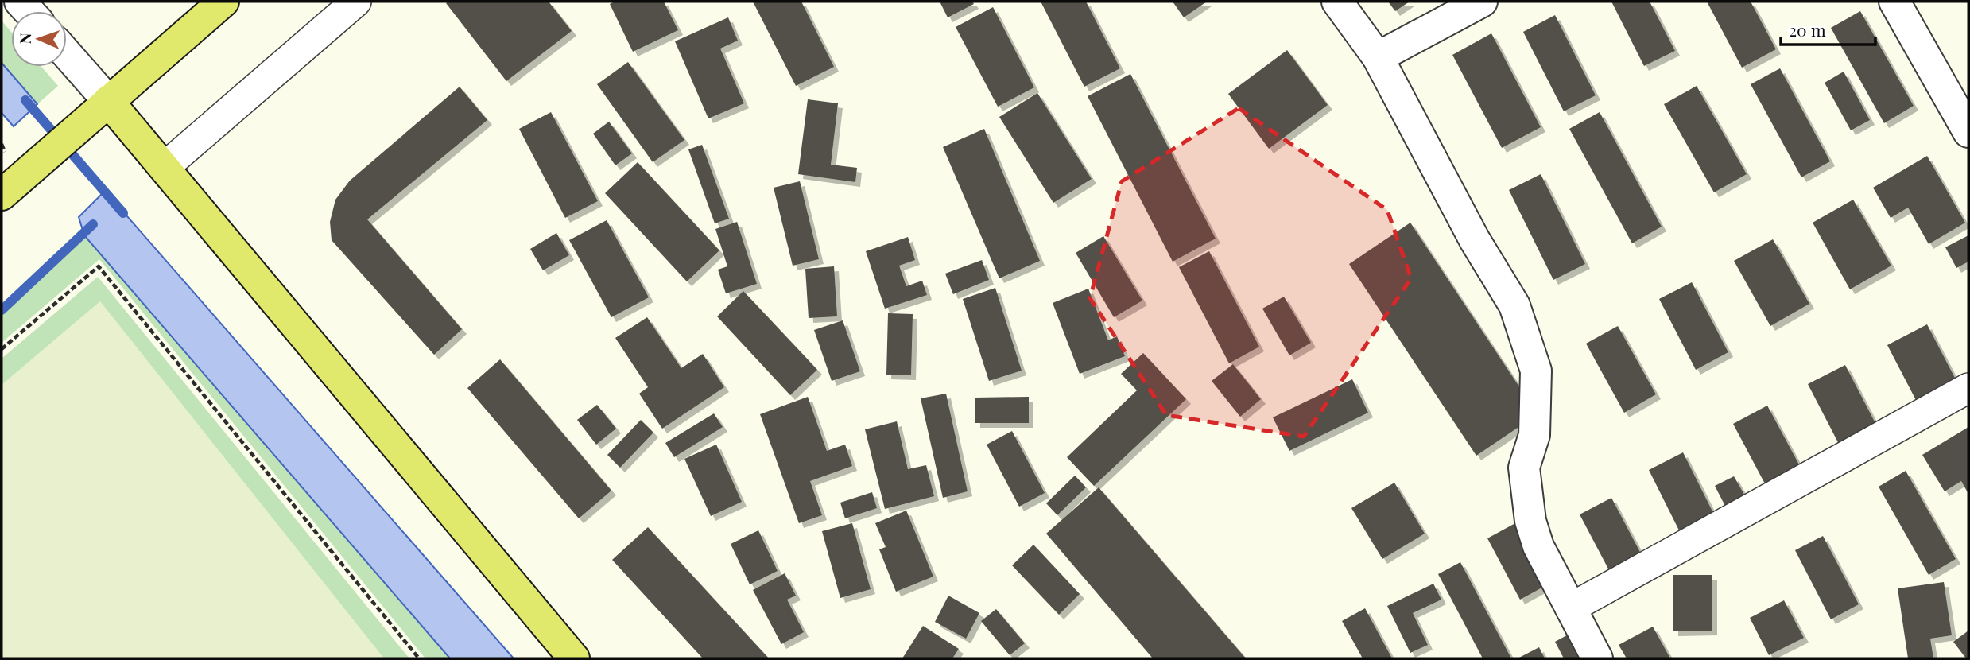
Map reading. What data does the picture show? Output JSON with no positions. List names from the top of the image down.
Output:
{
  "scale_bar": "20 m",
  "north": "left"
}
